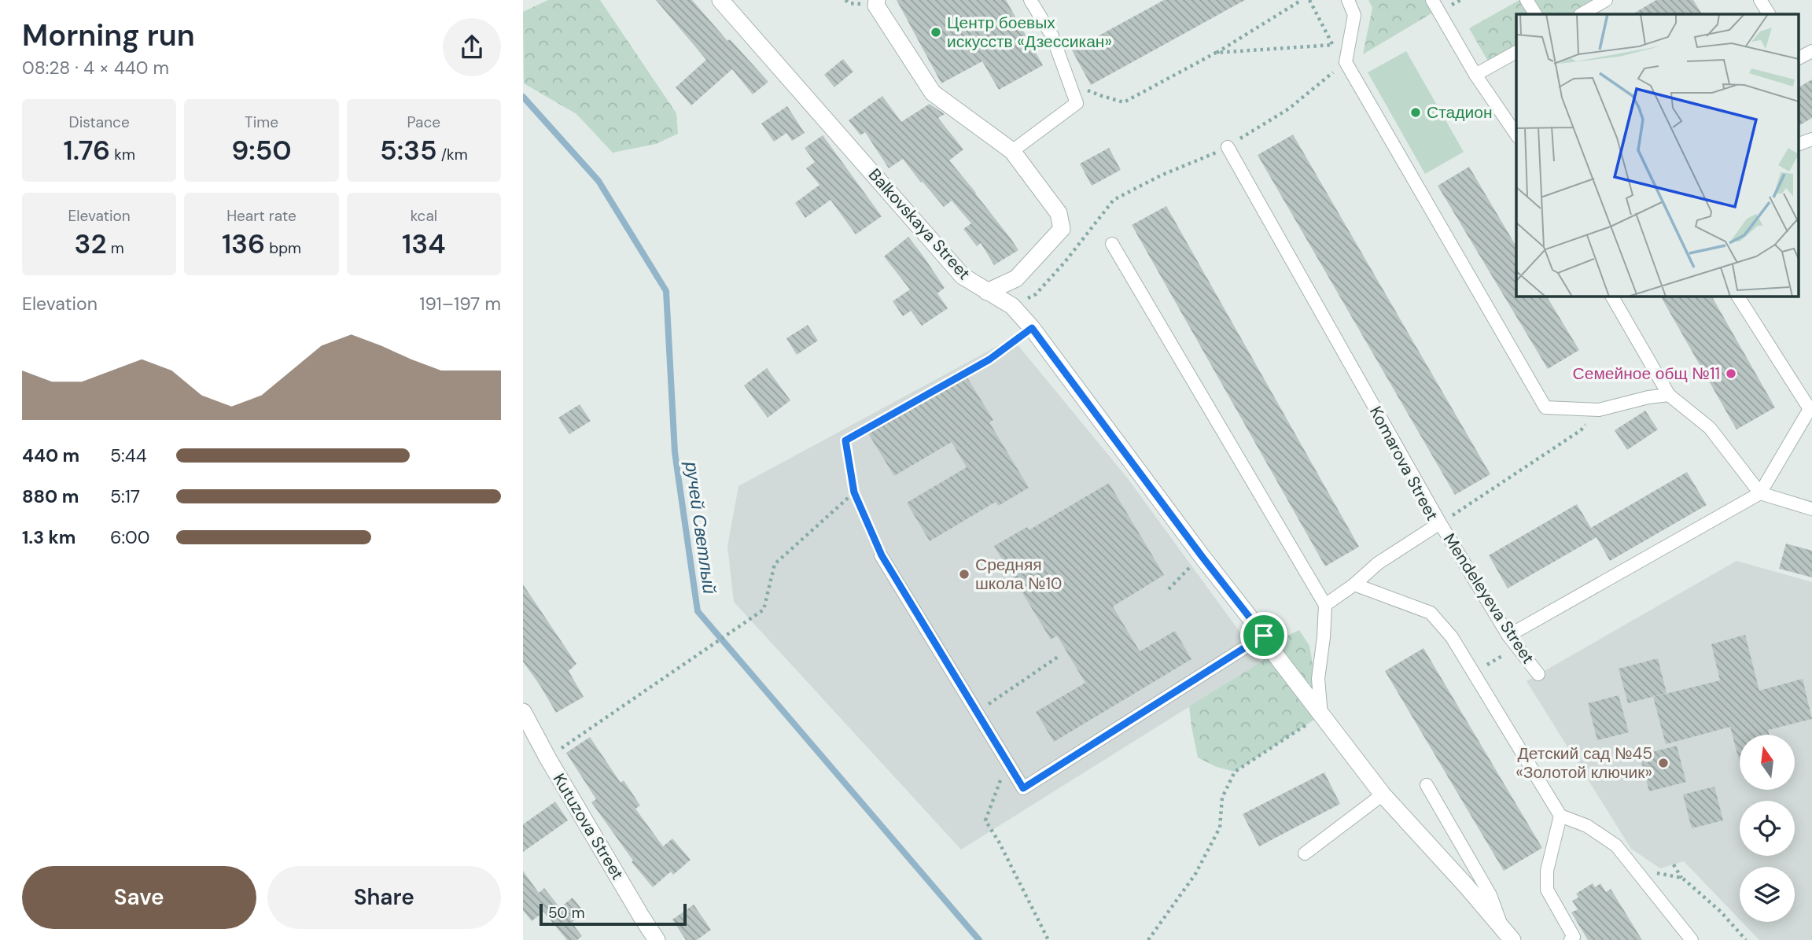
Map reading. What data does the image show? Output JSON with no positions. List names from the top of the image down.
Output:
{
  "streets": {
    "street": ["Balkovskaya Street", "Kutuzova Street"],
    "lane": ["Komarova Street", "Mendeleyeva Street"]
  },
  "crossings": [
    ["Komarova Street", "Mendeleyeva Street"]
  ],
  "water": ["ручей Светлый"],
  "places": [
    "Центр боевых искусств «Дзессикан»",
    "Стадион",
    "Семейное общ №11",
    "Средняя школа №10",
    "Детский сад №45 «Золотой ключик»"
  ],
  "scale_bar": "50 m",
  "north": "top",
  "page": {
    "heading": ["Morning run", "08:28 · 4 × 440 m"],
    "stats": [
      ["Distance", "1.76 km"],
      ["Time", "9:50"],
      ["Pace", "5:35 /km"],
      ["Elevation", "32 m"],
      ["Heart rate", "136 bpm"],
      ["kcal", "134"]
    ],
    "chart": ["Elevation", "191–197 m"],
    "list": [
      {
        "name": "440 m",
        "note": "5:44"
      },
      {
        "name": "880 m",
        "note": "5:17"
      },
      {
        "name": "1.3 km",
        "note": "6:00"
      }
    ],
    "buttons": ["Save", "Share"],
    "scale": "50 m"
  }
}
